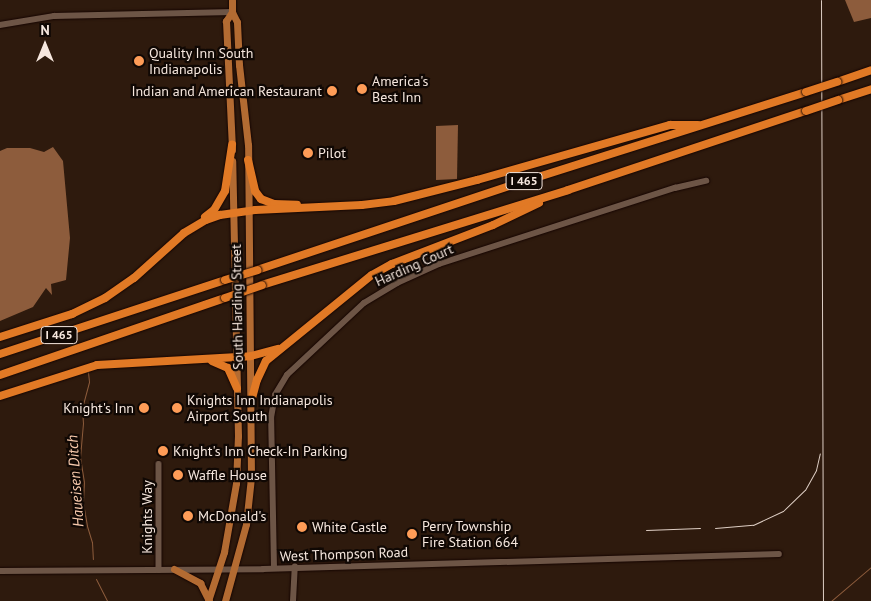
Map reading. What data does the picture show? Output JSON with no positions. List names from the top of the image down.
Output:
{
  "streets": {
    "highway": ["I 465"],
    "main road": ["South Harding Street"],
    "street": ["Harding Court", "Knights Way", "West Thompson Road"]
  },
  "crossings": [
    ["Harding Court", "West Thompson Road"],
    ["South Harding Street", "West Thompson Road"],
    ["Knights Way", "West Thompson Road"]
  ],
  "water": ["Haueisen Ditch"],
  "places": [
    "Quality Inn South Indianapolis",
    "America's Best Inn",
    "Indian and American Restaurant",
    "Pilot",
    "Knight's Inn",
    "Knights Inn Indianapolis Airport South",
    "Knight's Inn Check-In Parking",
    "Waffle House",
    "McDonald's",
    "White Castle",
    "Perry Township Fire Station 664"
  ],
  "north": "top"
}
